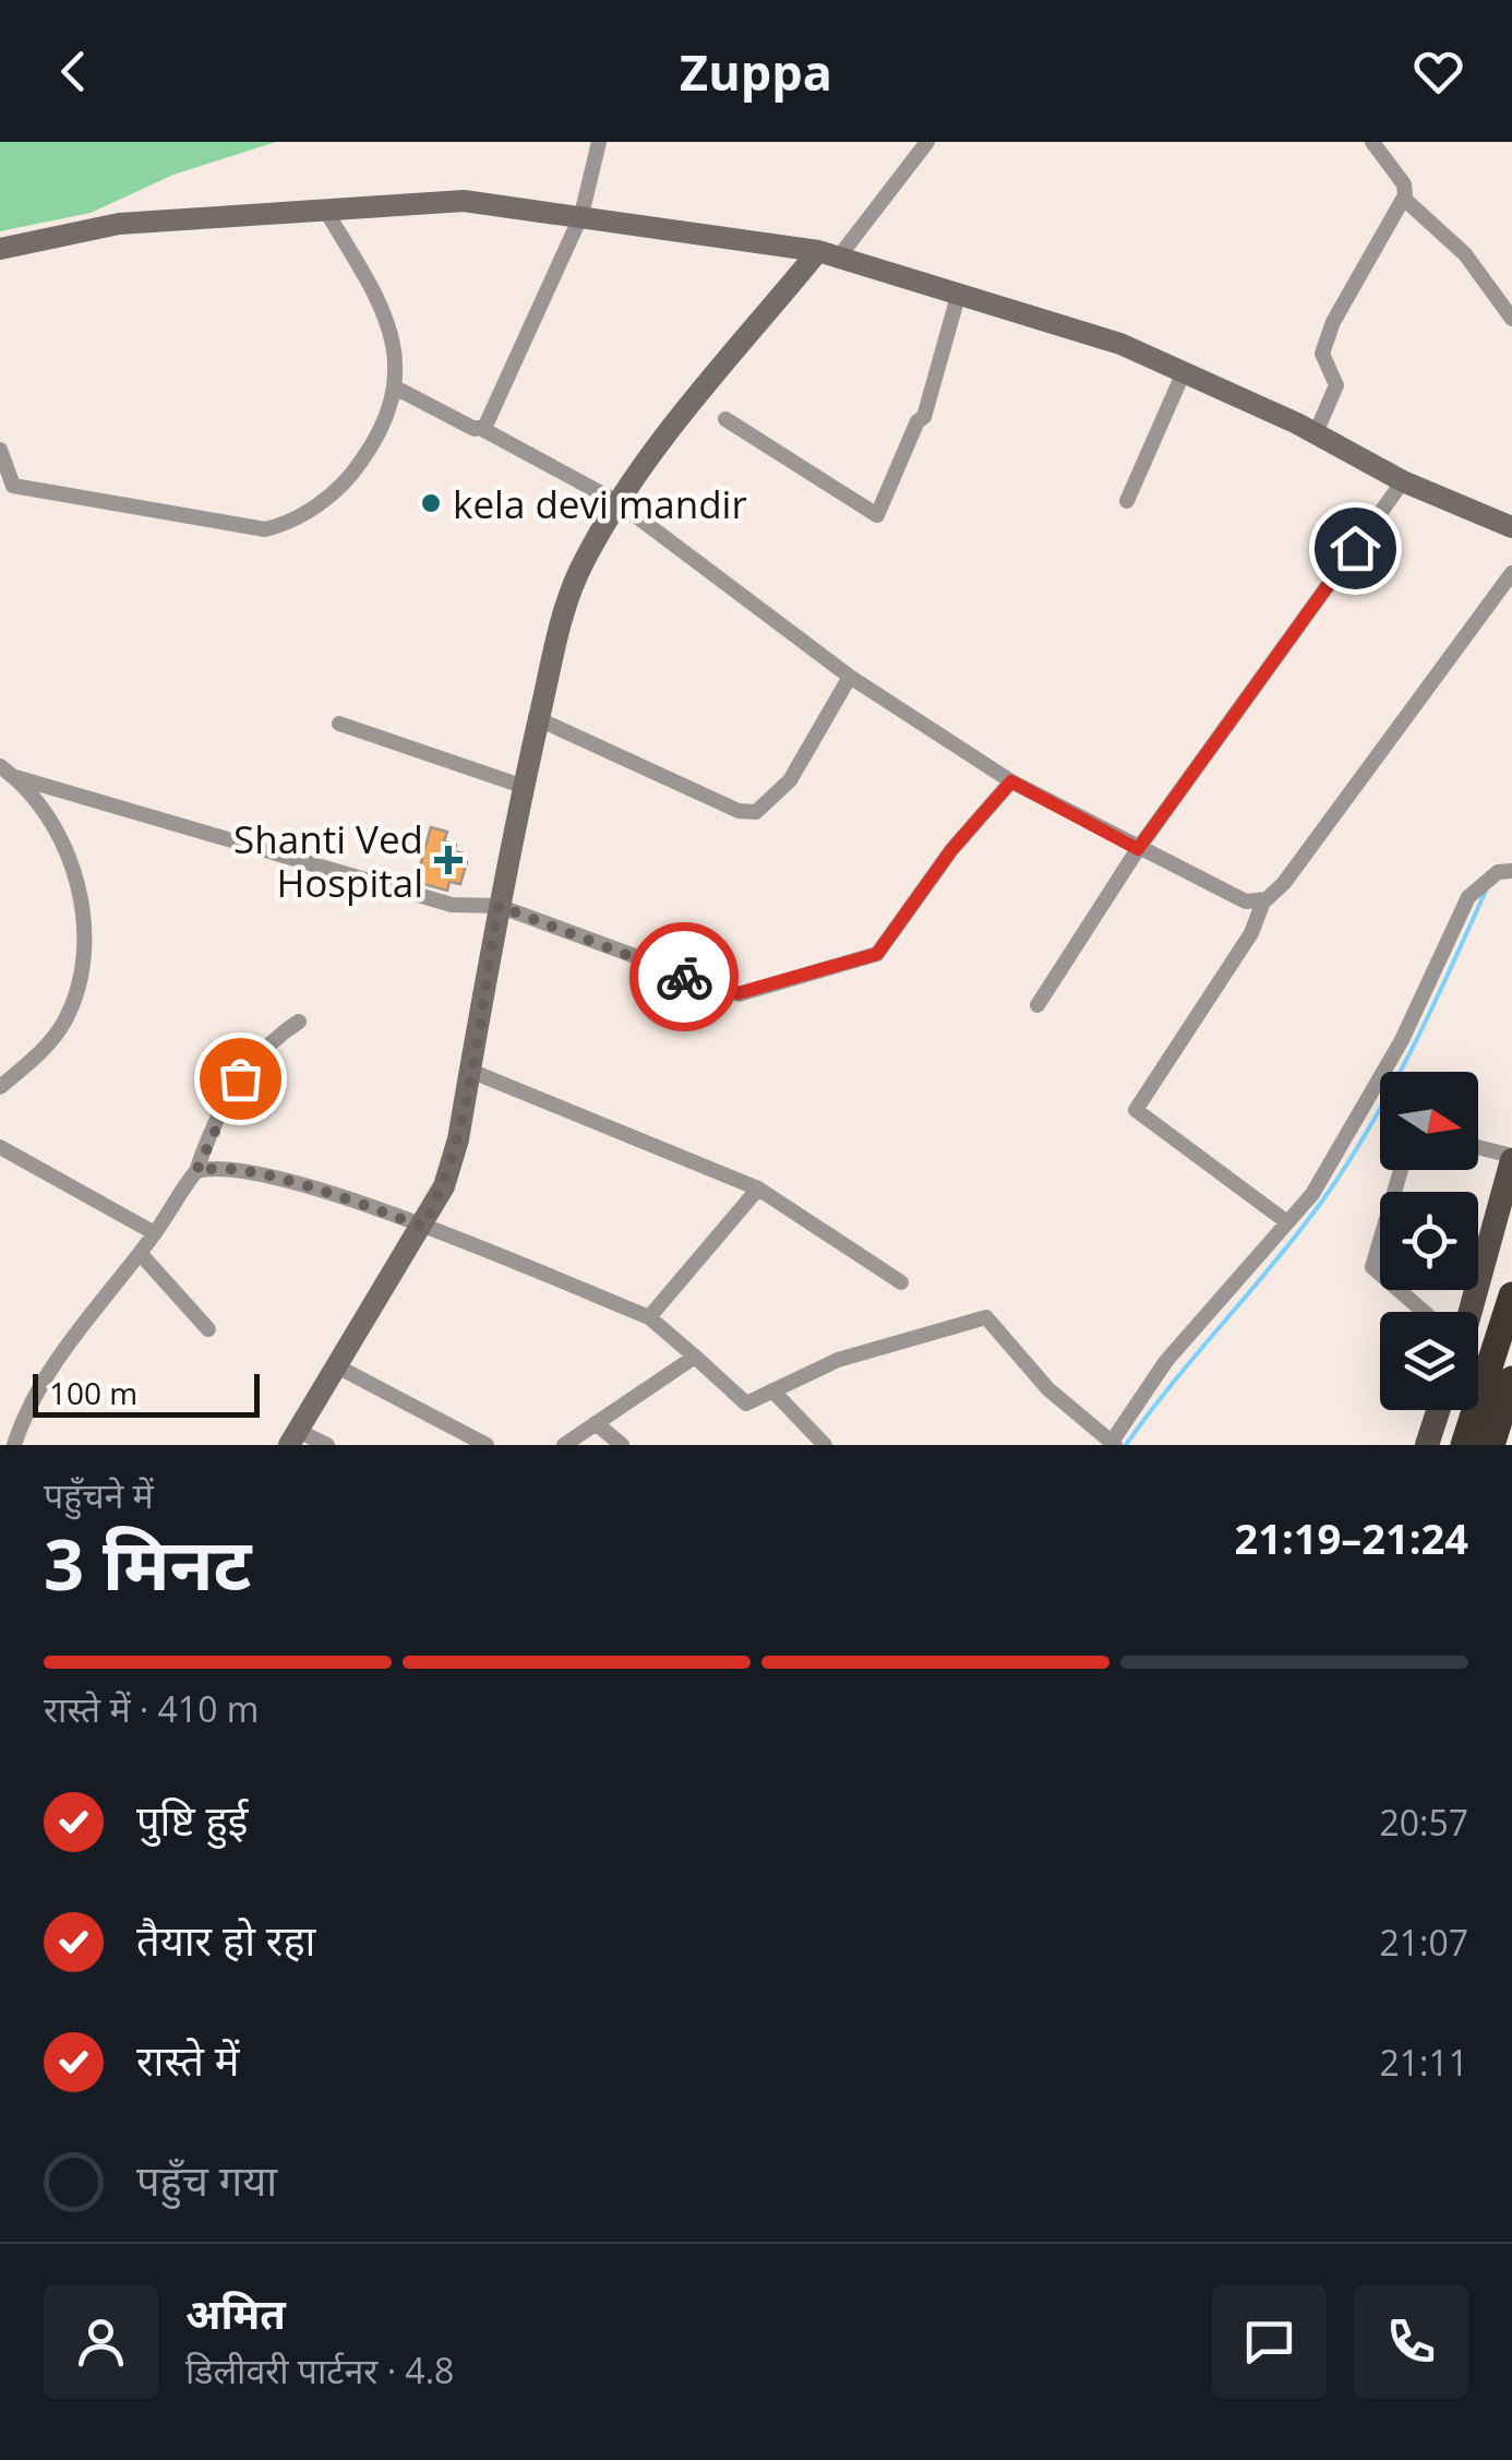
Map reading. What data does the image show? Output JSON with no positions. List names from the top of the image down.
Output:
{
  "places": {
    "other": ["kela devi mandir"],
    "health": ["Shanti Ved Hospital"]
  },
  "scale_bar": "100 m",
  "north": "right",
  "page": {
    "header": "Zuppa",
    "scale": "100 m",
    "heading": ["3 मिनट", "पहुँचने में", "21:19–21:24"],
    "panel": ["अमित", "डिलीवरी पार्टनर · 4.8"],
    "bar": "रास्ते में · 410 m",
    "list": [
      ["पुष्टि हुई", "20:57"],
      ["तैयार हो रहा", "21:07"],
      ["रास्ते में", "21:11"],
      "पहुँच गया"
    ]
  }
}
